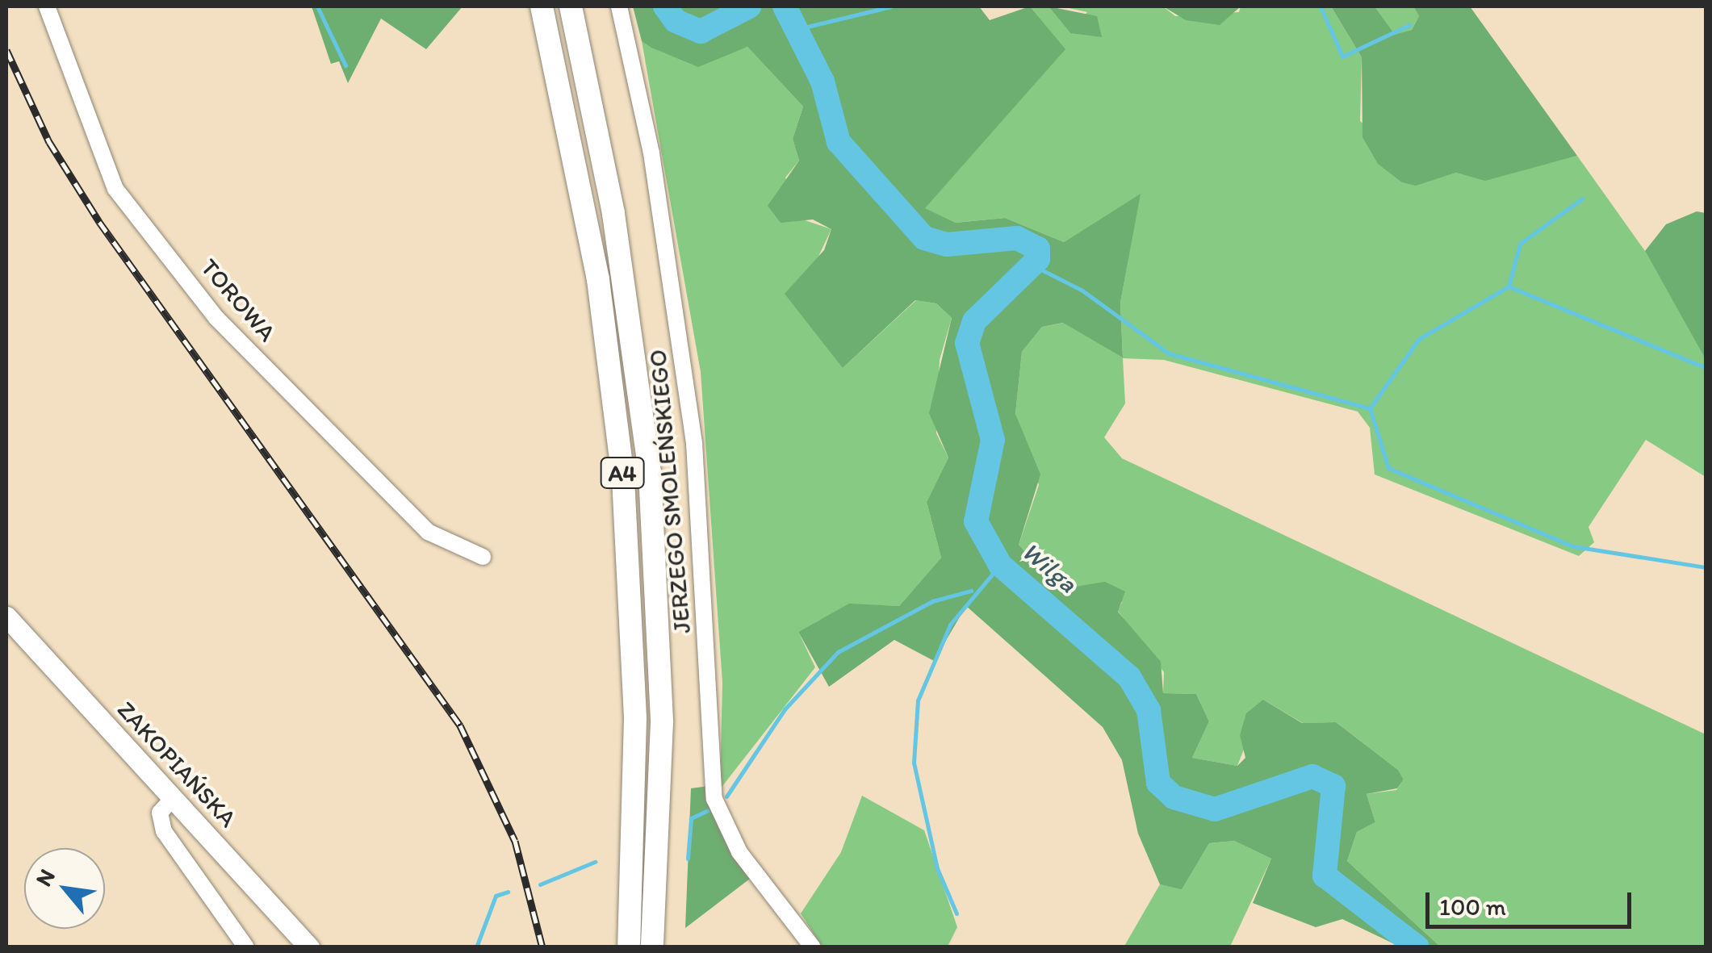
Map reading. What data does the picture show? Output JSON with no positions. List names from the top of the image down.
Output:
{
  "streets": {
    "highway": ["A4"],
    "main road": ["ZAKOPIAŃSKA"],
    "street": ["TOROWA", "JERZEGO SMOLEŃSKIEGO"]
  },
  "water": ["Wilga"],
  "scale_bar": "100 m",
  "north": "top left"
}
